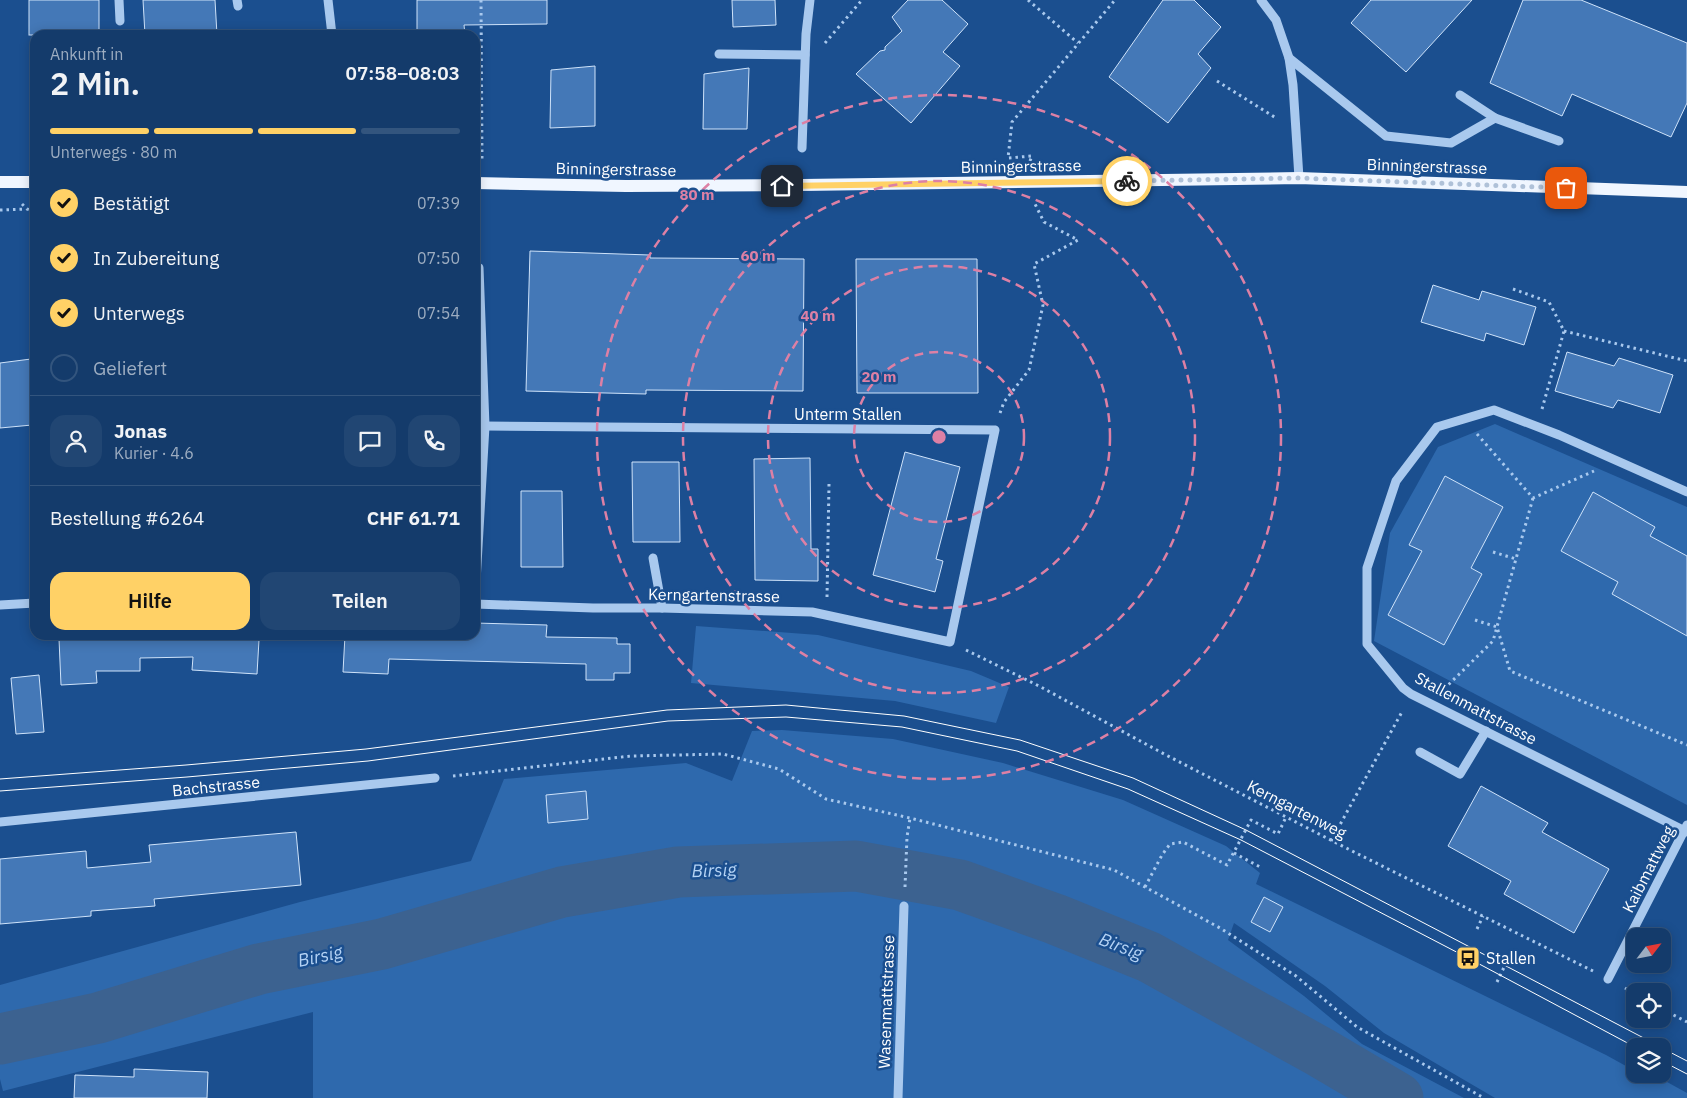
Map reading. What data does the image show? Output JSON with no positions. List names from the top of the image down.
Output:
{
  "streets": {
    "main road": ["Binningerstrasse"],
    "street": [
      "Unterm Stallen",
      "Kerngartenstrasse",
      "Stallenmattstrasse",
      "Bachstrasse",
      "Kaibmattweg",
      "Wasenmattstrasse"
    ],
    "path": ["Kerngartenweg"]
  },
  "crossings": [
    ["Unterm Stallen", "Kerngartenstrasse"],
    ["Unterm Stallen", "Kerngartenweg"],
    ["Kerngartenstrasse", "Kerngartenweg"],
    ["Stallenmattstrasse", "Kaibmattweg"],
    ["Kerngartenweg", "Kaibmattweg"]
  ],
  "water": ["Birsig"],
  "places": {
    "bus stop": ["Stallen"]
  },
  "north": "top right",
  "page": {
    "heading": ["2 Min.", "Ankunft in", "07:58–08:03"],
    "panel": [
      "Jonas",
      "Kurier · 4.6",
      "Bestellung #6264",
      "CHF 61.71"
    ],
    "bar": "Unterwegs · 80 m",
    "list": [
      ["Bestätigt", "07:39"],
      ["In Zubereitung", "07:50"],
      ["Unterwegs", "07:54"],
      "Geliefert"
    ],
    "buttons": ["Hilfe", "Teilen"]
  },
  "rings": [
    "80 m",
    "60 m",
    "40 m",
    "20 m"
  ]
}
